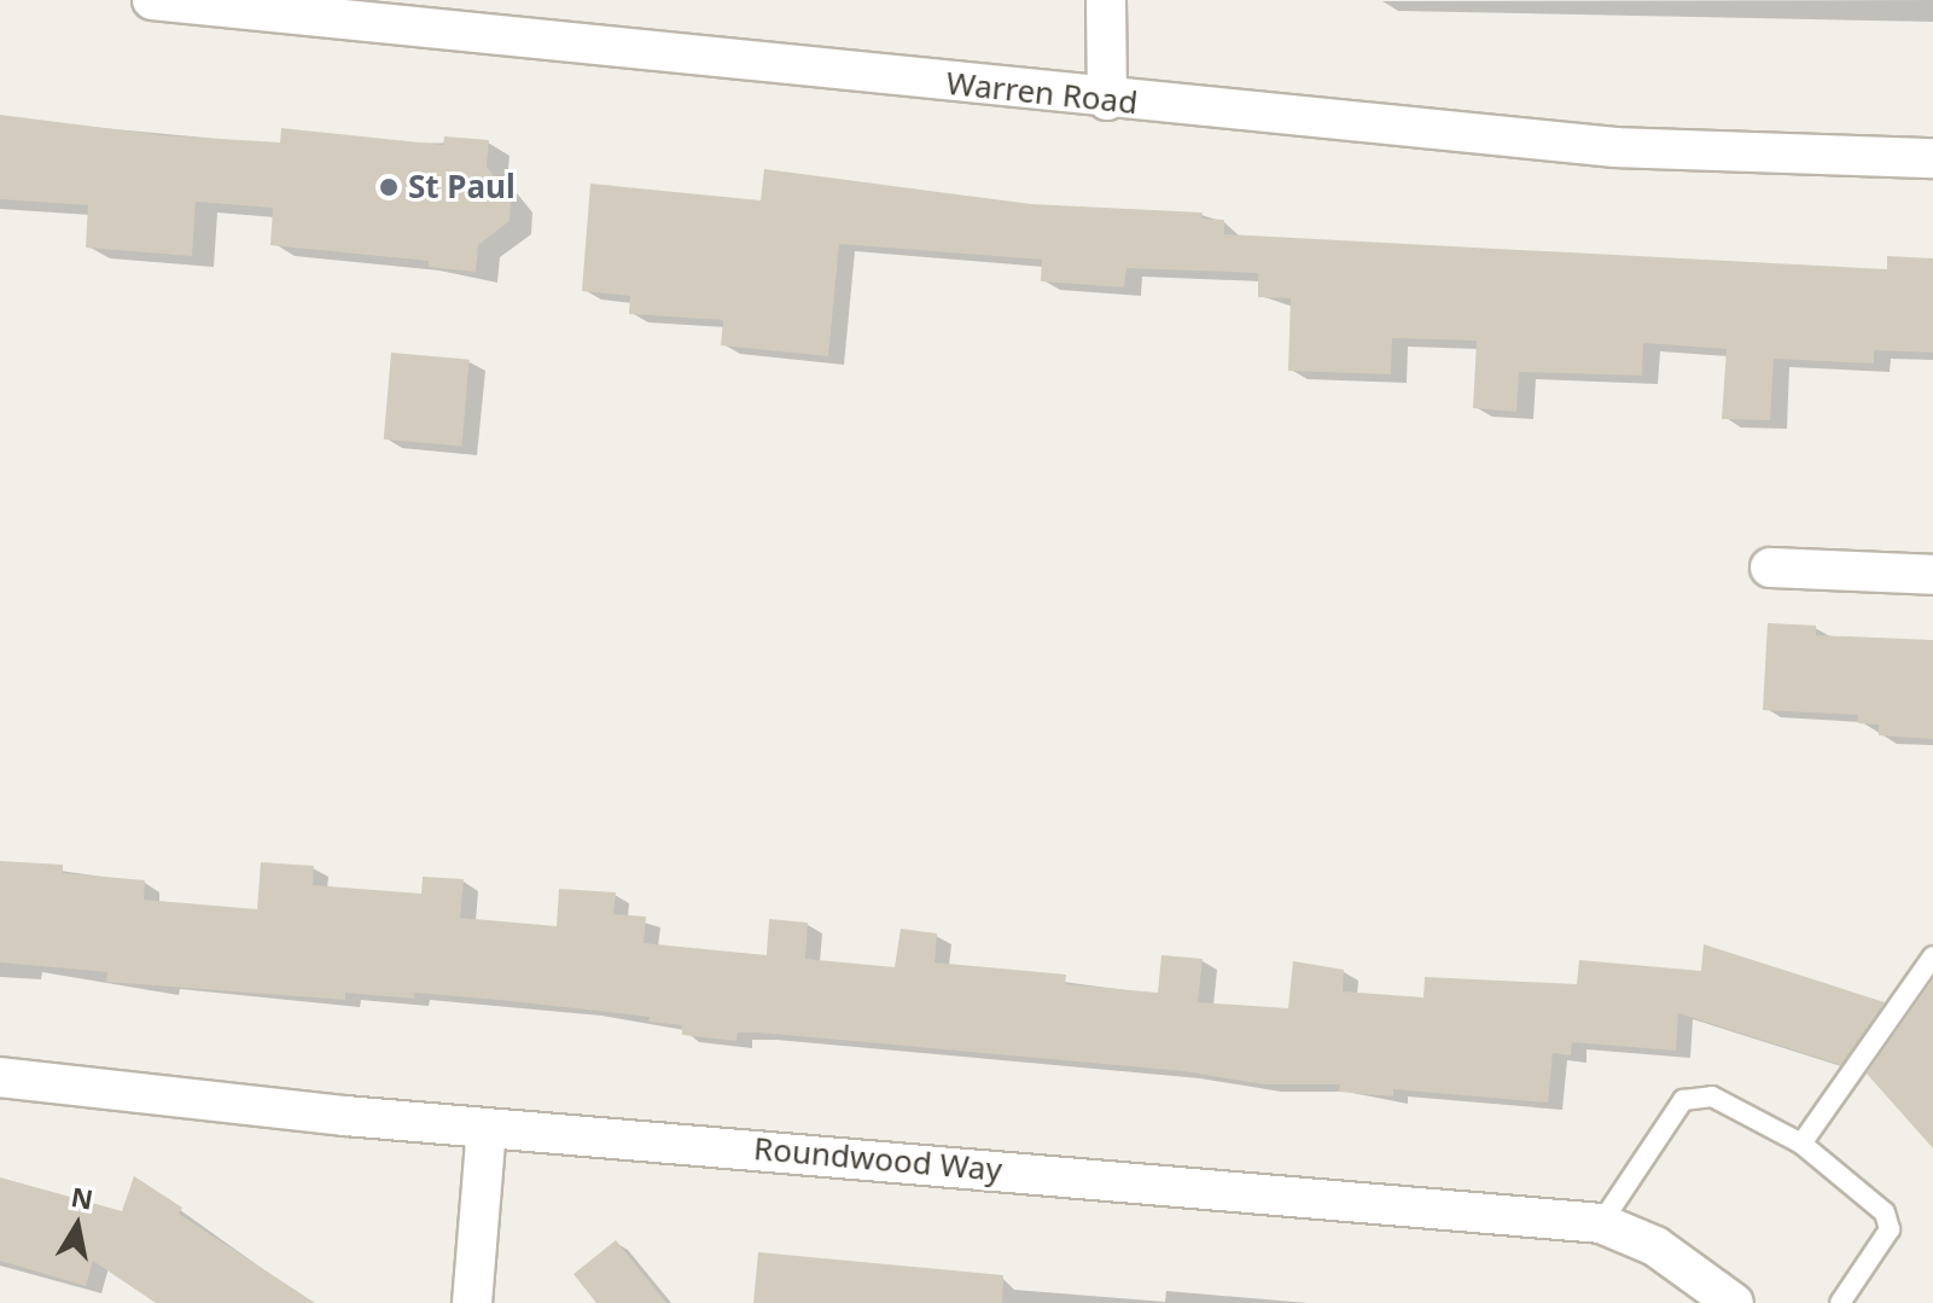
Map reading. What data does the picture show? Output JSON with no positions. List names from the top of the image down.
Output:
{
  "streets": {
    "street": ["Warren Road", "Roundwood Way"]
  },
  "places": ["St Paul"],
  "north": "top"
}
